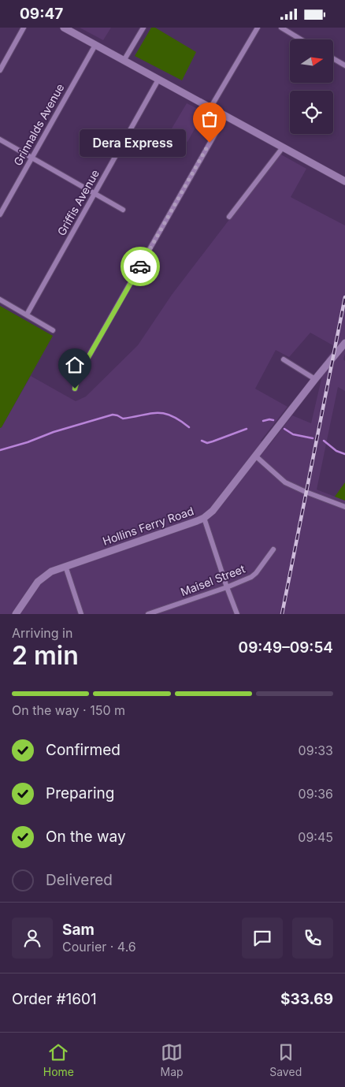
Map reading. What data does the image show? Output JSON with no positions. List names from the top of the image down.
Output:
{
  "streets": {
    "street": [
      "Grinnalds Avenue",
      "Griffis Avenue",
      "Hollins Ferry Road",
      "Maisel Street"
    ]
  },
  "places": ["Dera Express"],
  "north": "right",
  "page": {
    "status": "09:47",
    "bubble": "Dera Express",
    "heading": ["2 min", "Arriving in", "09:49–09:54"],
    "panel": [
      "Sam",
      "Courier · 4.6",
      "Order #1601",
      "$33.69"
    ],
    "bar": "On the way · 150 m",
    "list": [
      ["Confirmed", "09:33"],
      ["Preparing", "09:36"],
      ["On the way", "09:45"],
      "Delivered"
    ],
    "tabs": ["Home", "Map", "Saved"]
  }
}
